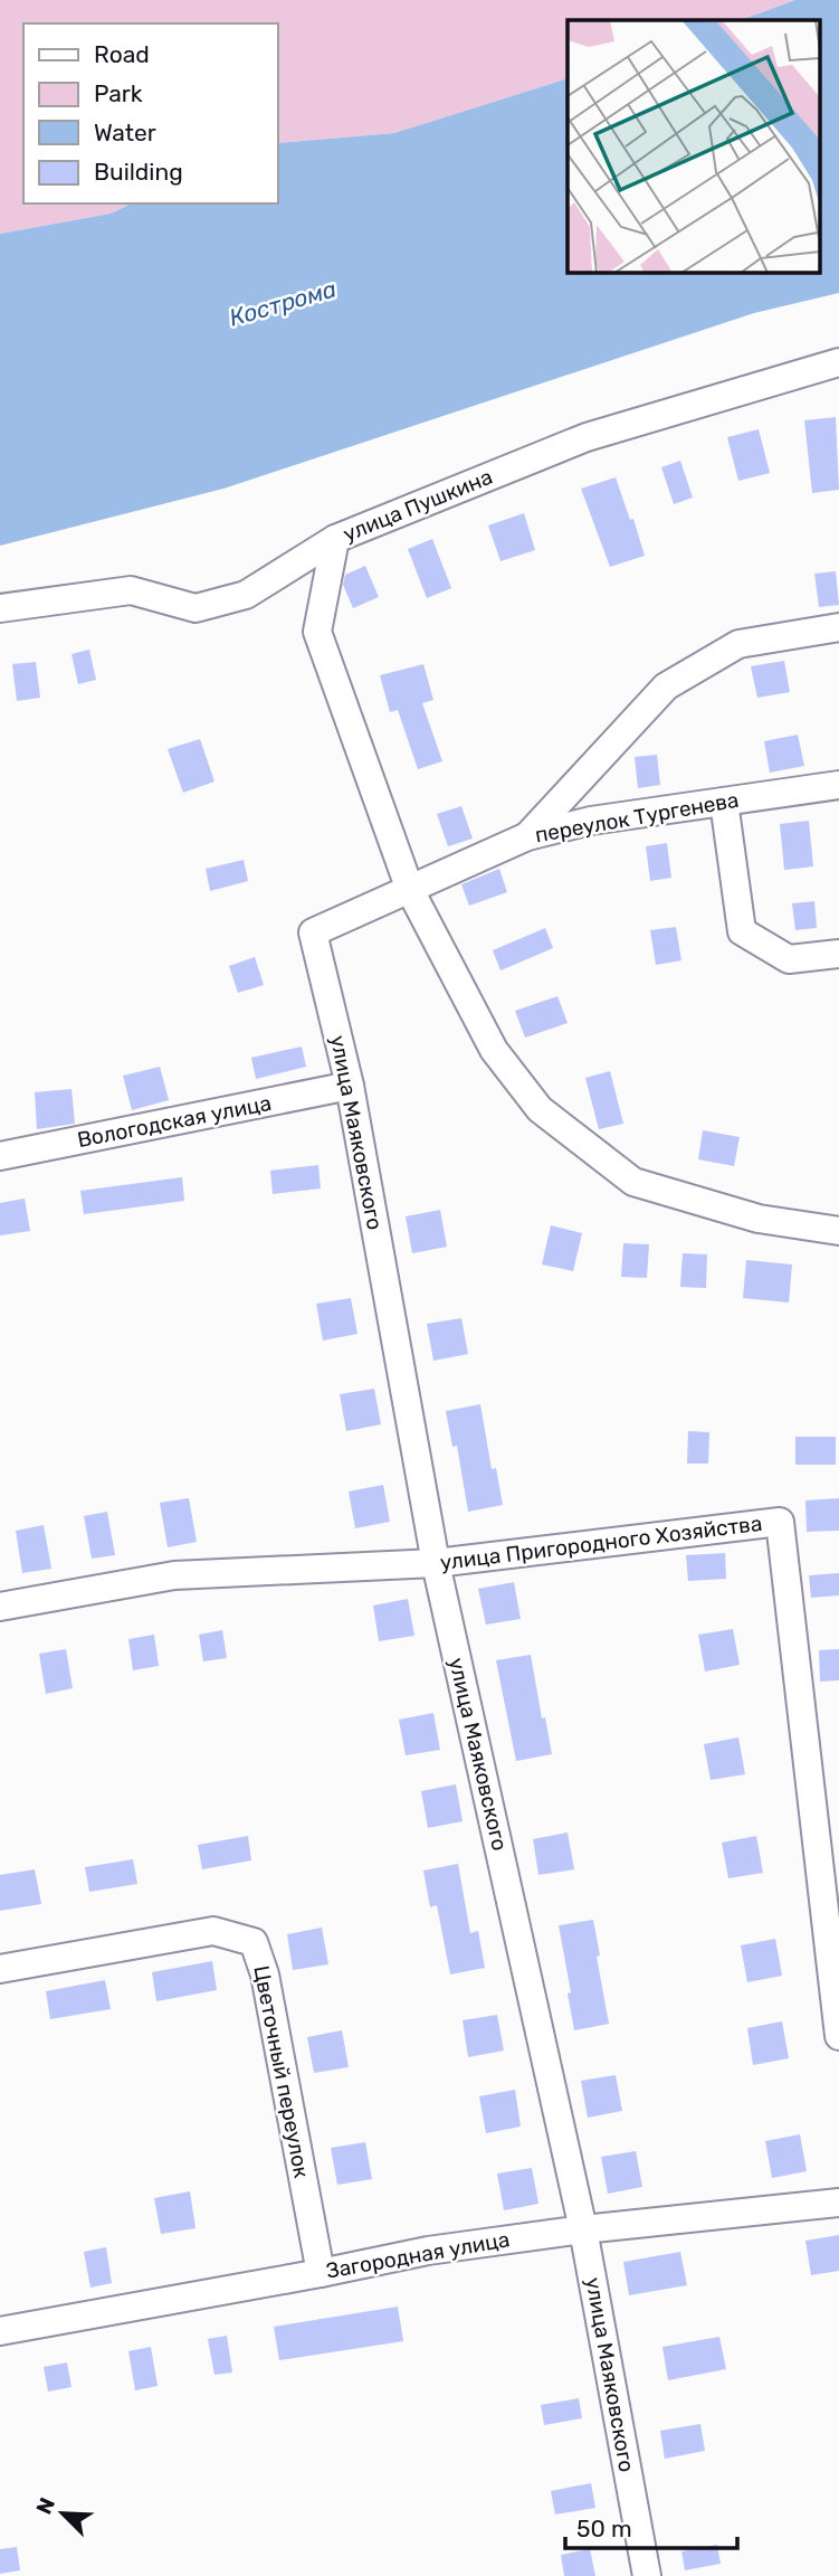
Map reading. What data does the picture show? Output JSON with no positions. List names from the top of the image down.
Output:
{
  "streets": {
    "street": [
      "улица Пушкина",
      "переулок Тургенева",
      "Вологодская улица",
      "улица Маяковского",
      "улица Пригородного Хозяйства",
      "Цветочный переулок",
      "Загородная улица"
    ]
  },
  "crossings": [
    ["переулок Тургенева", "улица Маяковского"],
    ["Вологодская улица", "улица Маяковского"],
    ["улица Маяковского", "улица Пригородного Хозяйства"],
    ["улица Маяковского", "Загородная улица"],
    ["Цветочный переулок", "Загородная улица"]
  ],
  "water": ["Кострома"],
  "legend": [
    "Road",
    "Park",
    "Water",
    "Building"
  ],
  "scale_bar": "50 m",
  "north": "top left"
}
